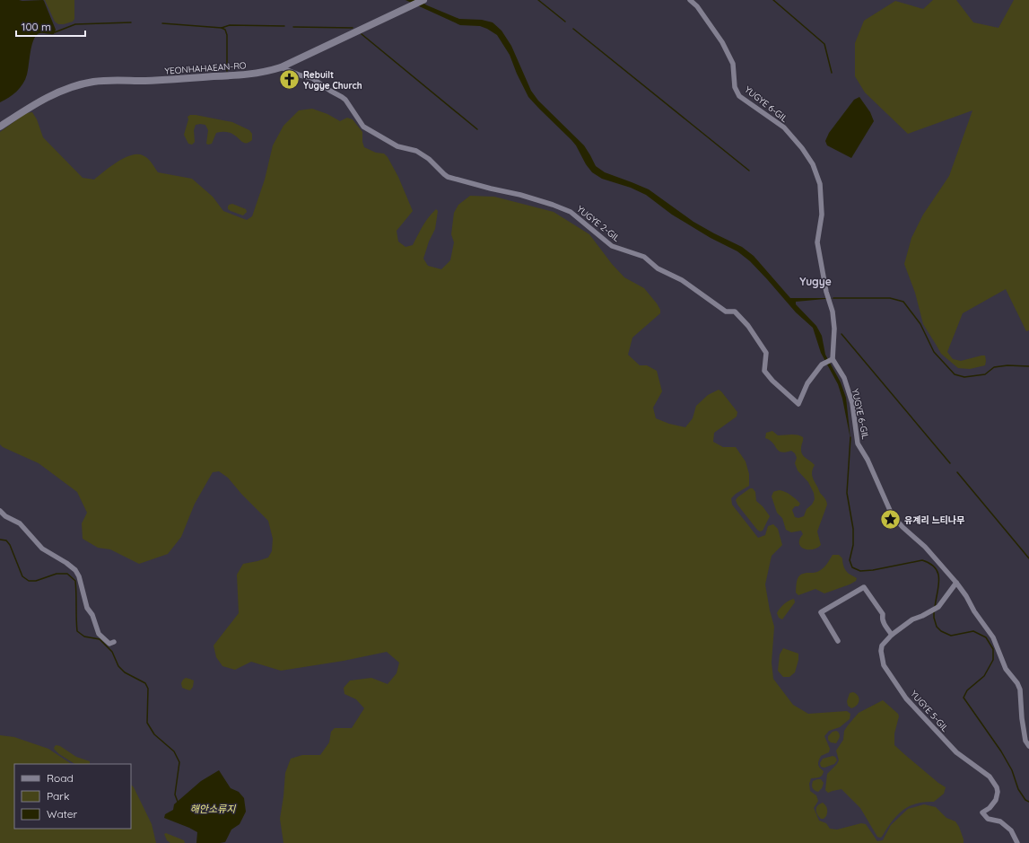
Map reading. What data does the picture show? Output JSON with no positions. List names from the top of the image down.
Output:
{
  "streets": {
    "street": [
      "YEONHAHAEAN-RO",
      "YUGYE 6-GIL",
      "YUGYE 2-GIL",
      "YUGYE 5-GIL"
    ]
  },
  "crossings": [
    ["YEONHAHAEAN-RO", "YUGYE 2-GIL"],
    ["YUGYE 6-GIL", "YUGYE 2-GIL"],
    ["YUGYE 6-GIL", "YUGYE 5-GIL"]
  ],
  "districts": ["Yugye"],
  "water": ["해안소류지"],
  "places": {
    "church": ["Rebuilt Yugye Church"],
    "place": ["유계리 느티나무"]
  },
  "legend": ["Road", "Park", "Water"],
  "scale_bar": "100 m"
}
